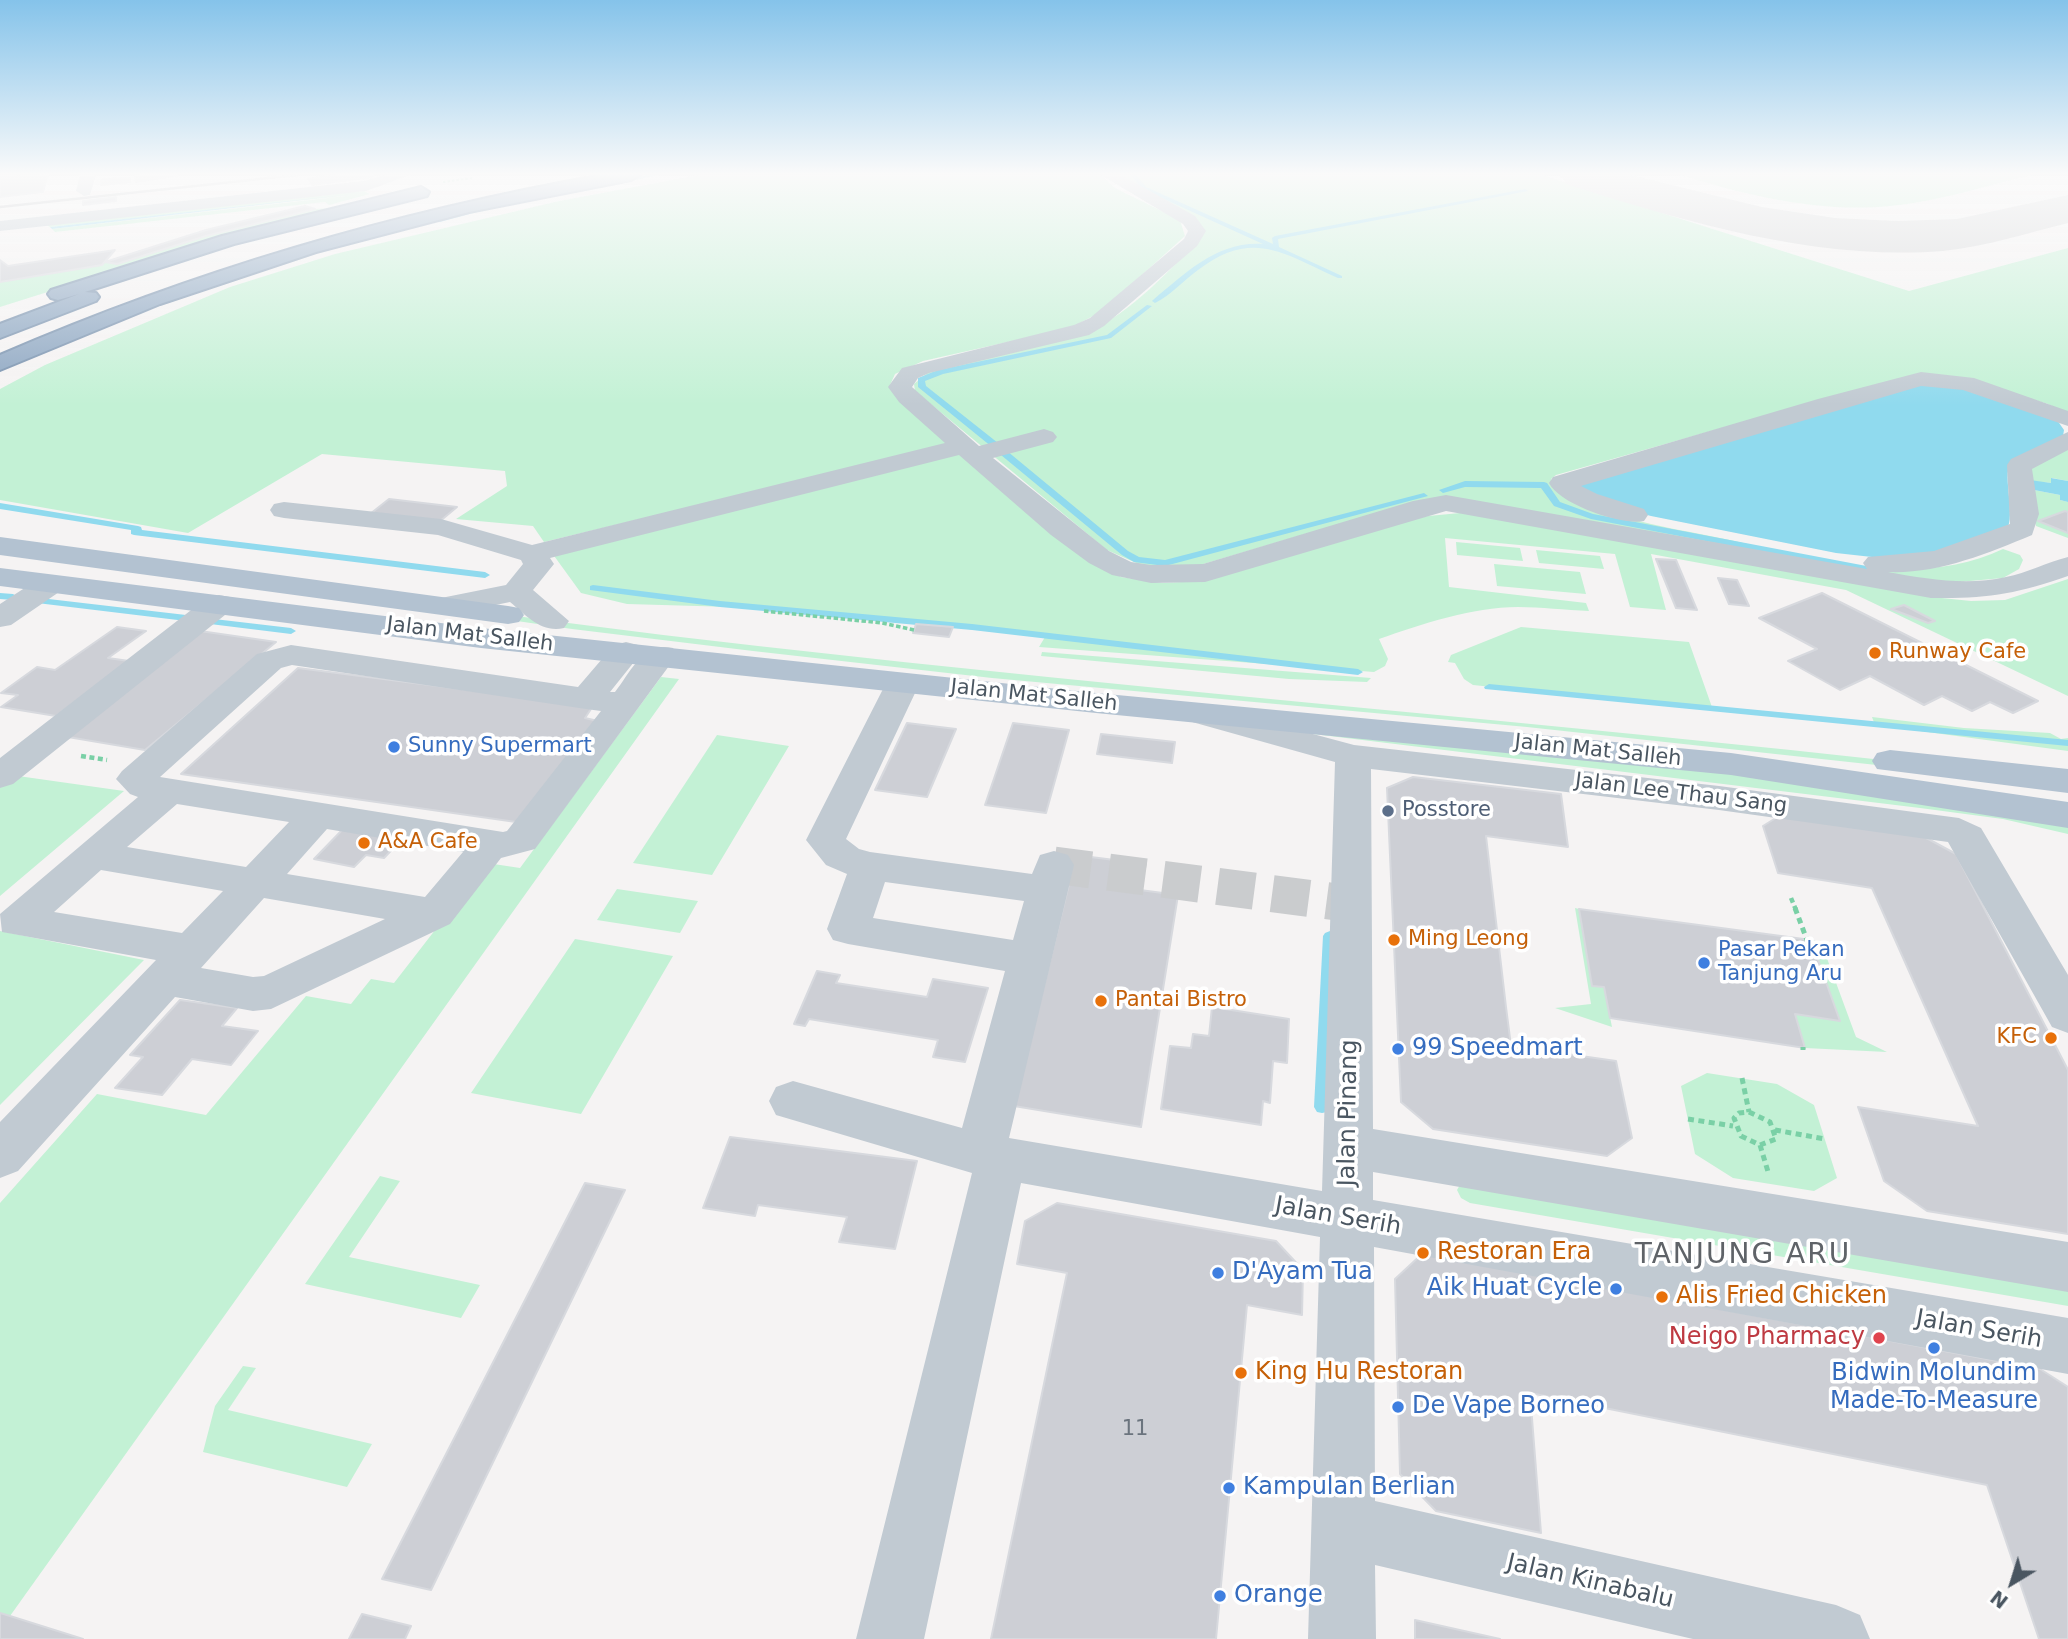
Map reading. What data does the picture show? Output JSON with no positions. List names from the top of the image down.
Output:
{
  "streets": {
    "main road": ["Jalan Mat Salleh"],
    "street": [
      "Jalan Lee Thau Sang",
      "Jalan Pinang",
      "Jalan Serih",
      "Jalan Kinabalu"
    ]
  },
  "crossings": [
    ["Jalan Mat Salleh", "Jalan Lee Thau Sang"],
    ["Jalan Lee Thau Sang", "Jalan Pinang"],
    ["Jalan Pinang", "Jalan Serih"],
    ["Jalan Pinang", "Jalan Kinabalu"]
  ],
  "districts": ["TANJUNG ARU"],
  "places": [
    "Runway Cafe",
    "Sunny Supermart",
    "Posstore",
    "A&A Cafe",
    "Ming Leong",
    "Pasar Pekan Tanjung Aru",
    "Pantai Bistro",
    "KFC",
    "99 Speedmart",
    "Restoran Era",
    "D'Ayam Tua",
    "Aik Huat Cycle",
    "Alis Fried Chicken",
    "Neigo Pharmacy",
    "Bidwin Molundim Made-To-Measure",
    "King Hu Restoran",
    "De Vape Borneo",
    "Kampulan Berlian",
    "Orange"
  ],
  "house_numbers": ["11"],
  "north": "bottom left"
}
